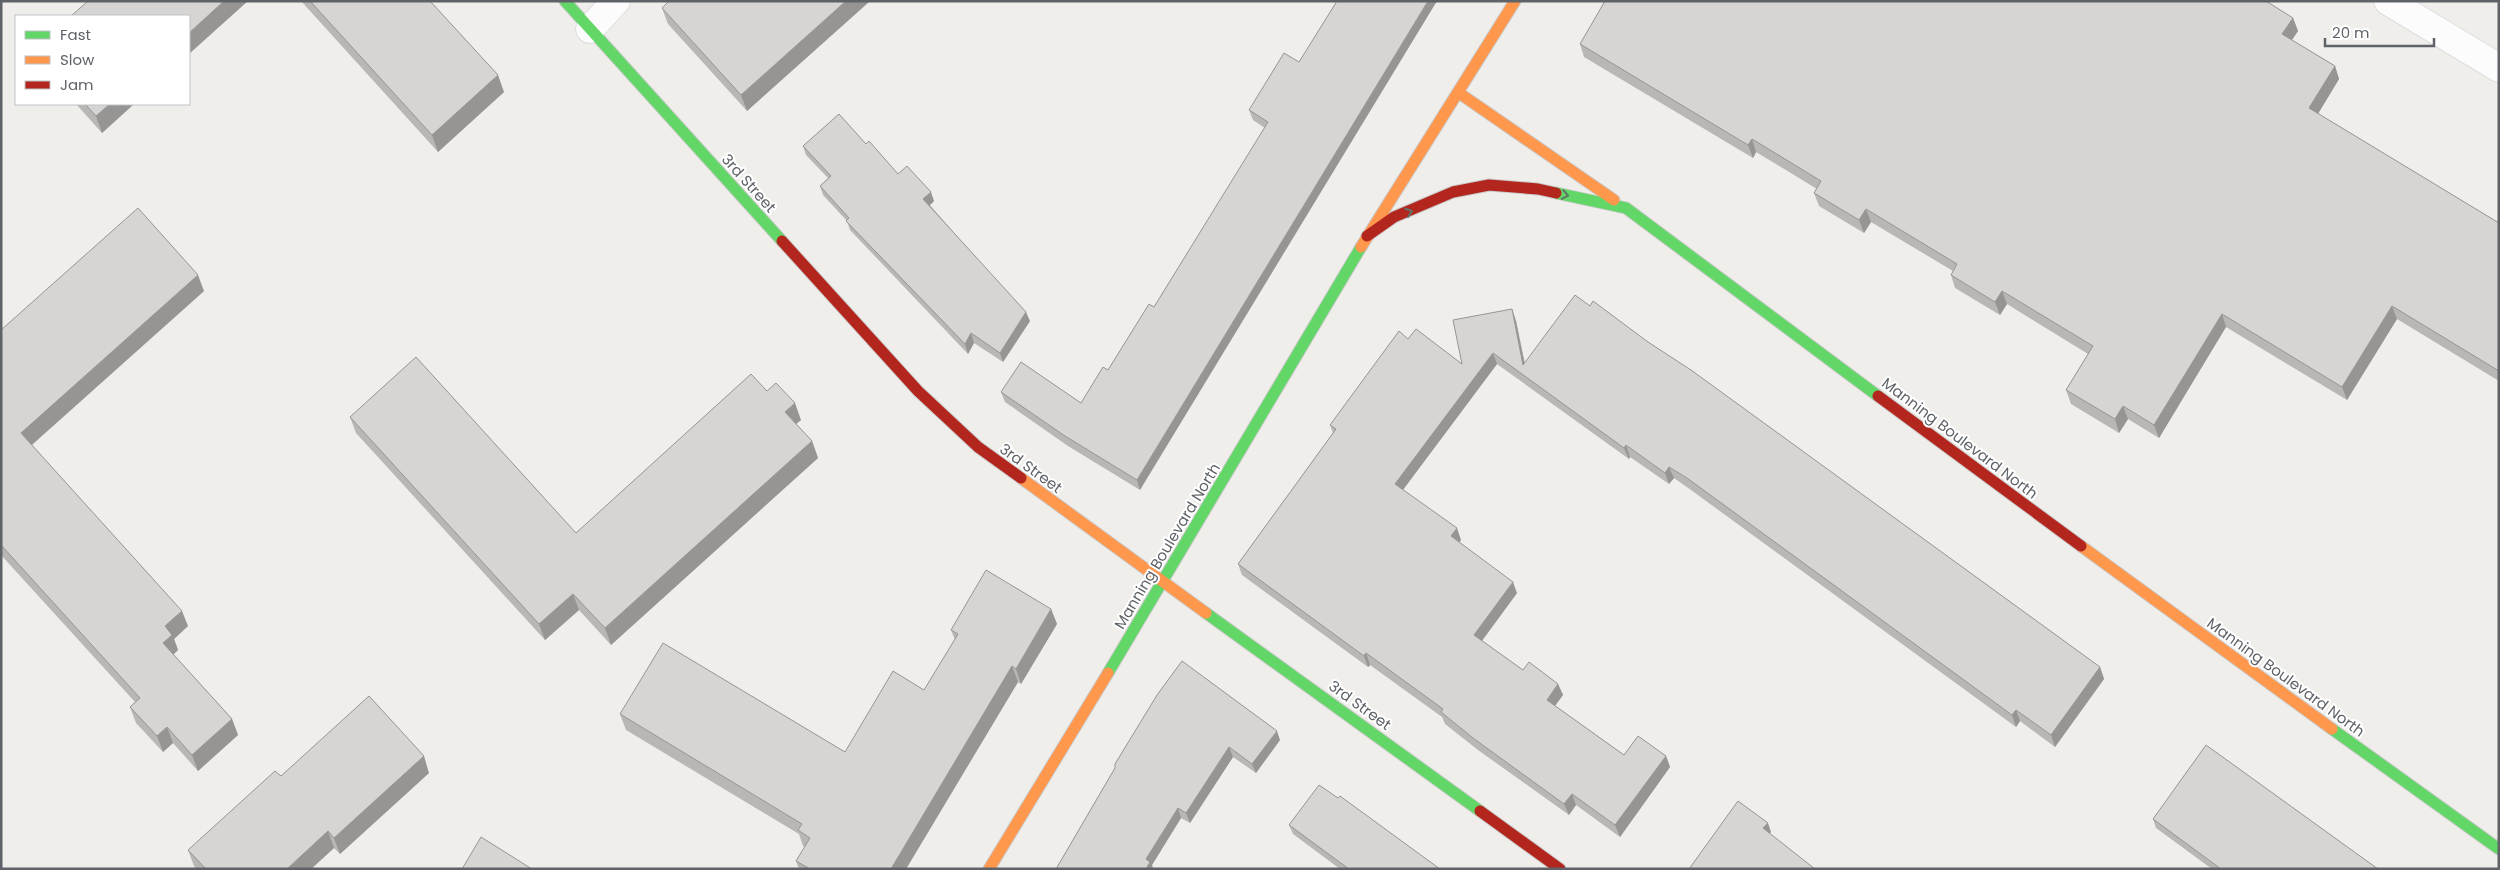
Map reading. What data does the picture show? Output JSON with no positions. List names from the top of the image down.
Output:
{
  "streets": {
    "street": ["3rd Street", "Manning Boulevard North"]
  },
  "crossings": [
    ["3rd Street", "Manning Boulevard North"]
  ],
  "legend": ["Fast", "Slow", "Jam"],
  "scale_bar": "20 m"
}
